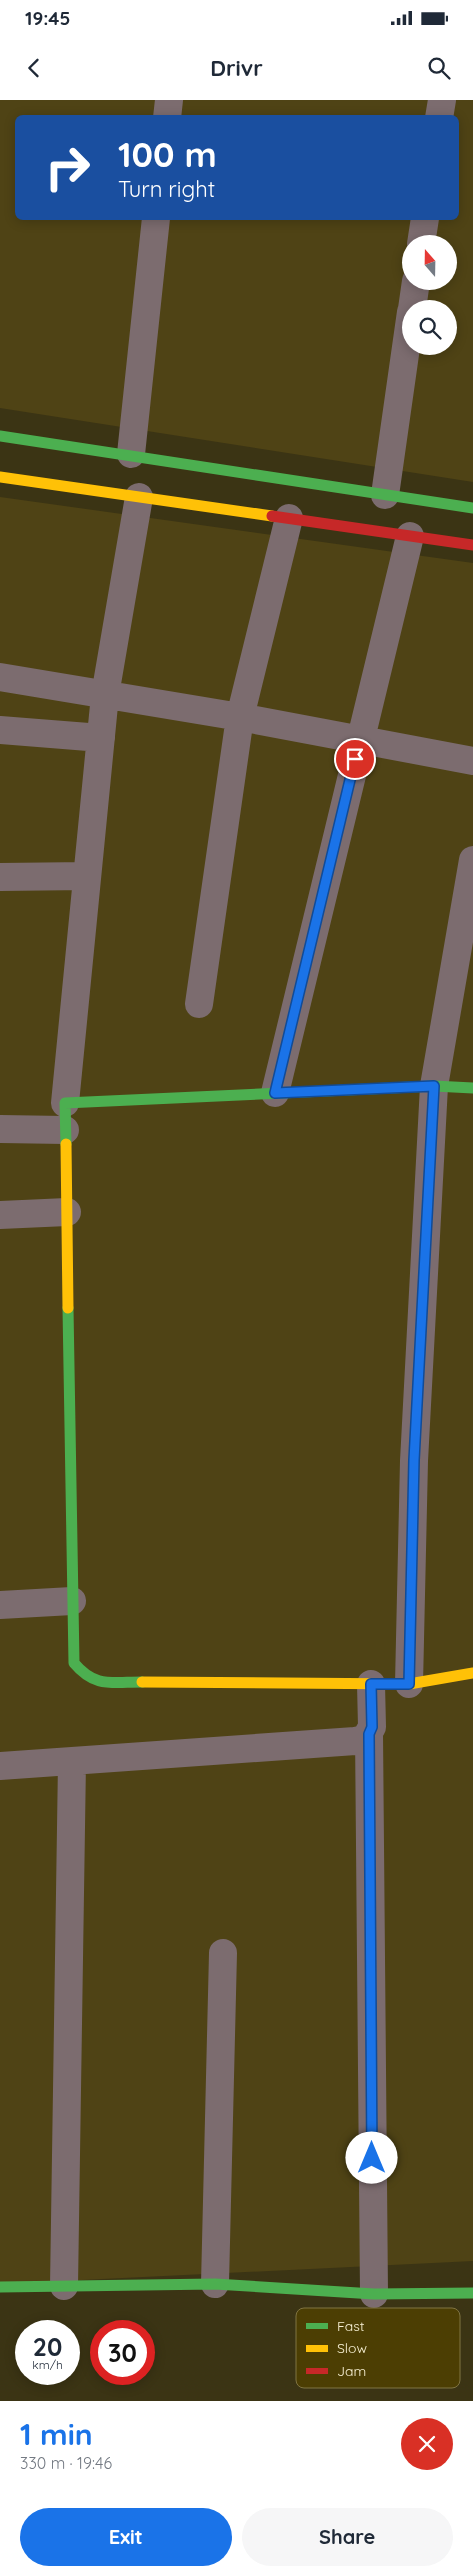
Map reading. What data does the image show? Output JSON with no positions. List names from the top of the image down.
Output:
{
  "legend": ["Fast", "Slow", "Jam"],
  "north": "top",
  "page": {
    "status": "19:45",
    "header": "Drivr",
    "turn": ["100 m", "Turn right"],
    "speed": "20 km/h",
    "limit": "30",
    "heading": ["1 min", "330 m · 19:46"],
    "buttons": ["Exit", "Share"]
  }
}
